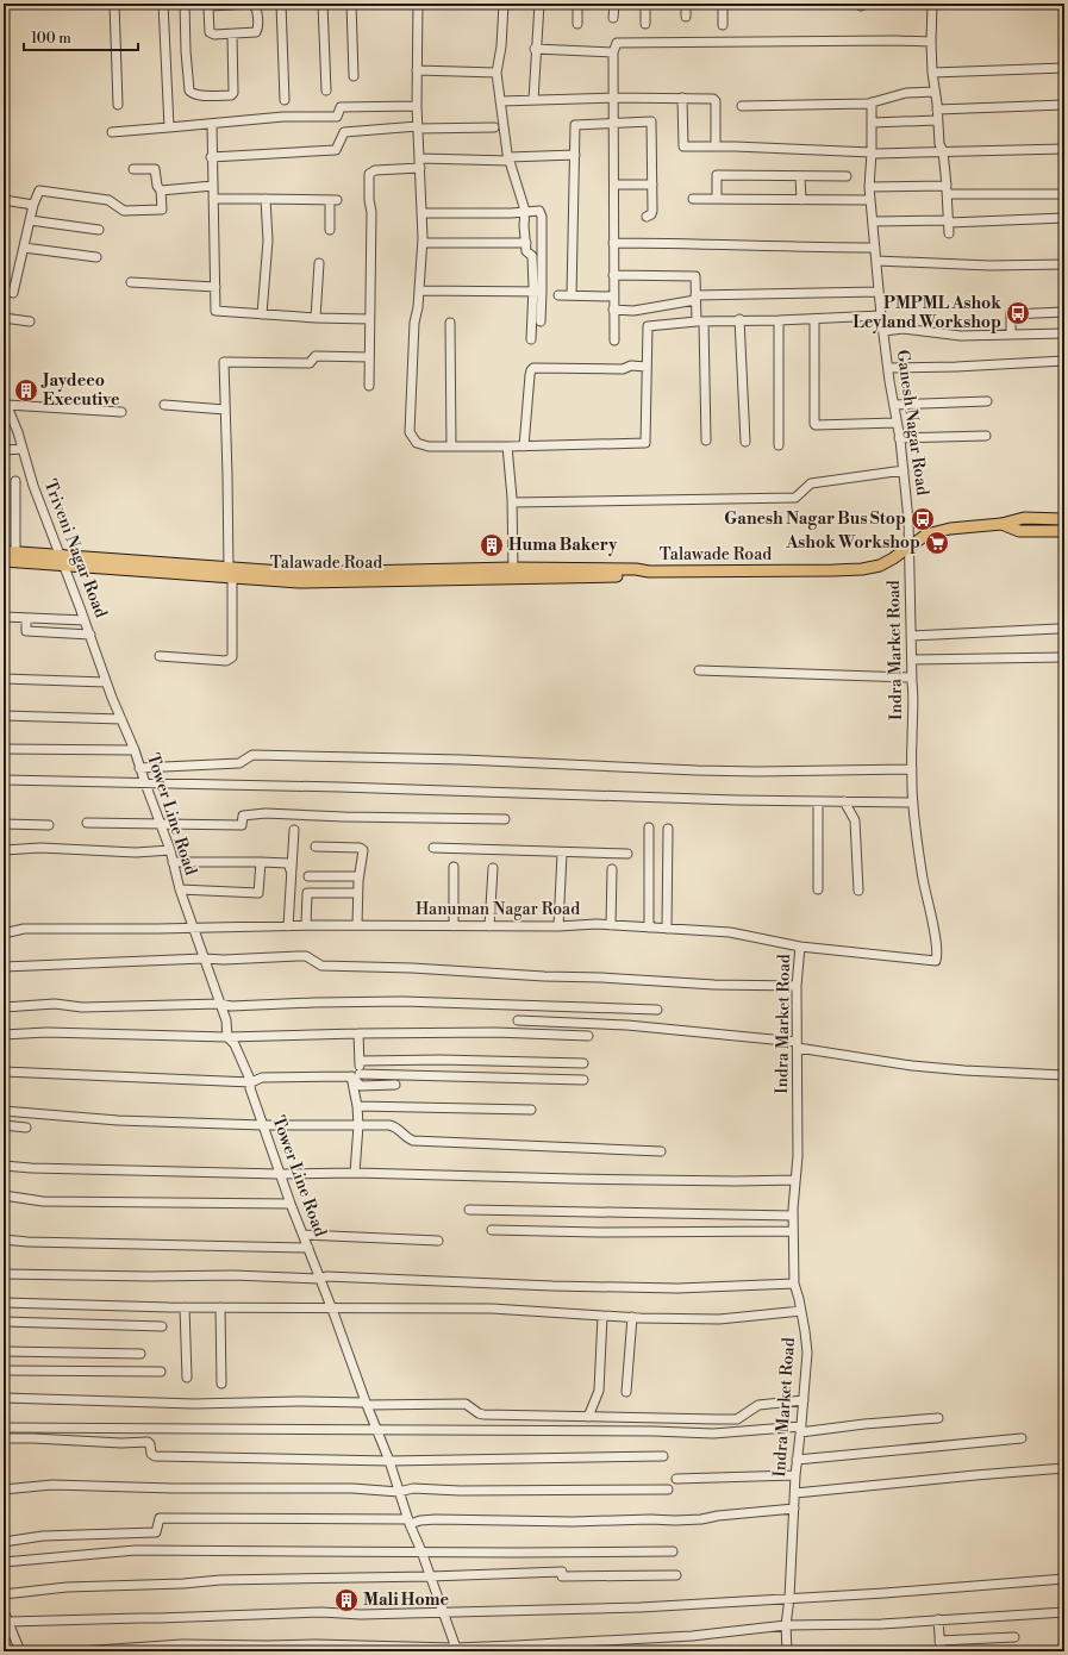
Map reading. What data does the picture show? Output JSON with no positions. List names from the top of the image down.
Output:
{
  "streets": {
    "main road": ["Talawade Road"],
    "street": [
      "Ganesh Nagar Road",
      "Triveni Nagar Road",
      "Indra Market Road",
      "Tower Line Road",
      "Hanuman Nagar Road"
    ]
  },
  "crossings": [
    ["Ganesh Nagar Road", "Talawade Road"],
    ["Ganesh Nagar Road", "Indra Market Road"],
    ["Triveni Nagar Road", "Talawade Road"],
    ["Triveni Nagar Road", "Tower Line Road"],
    ["Talawade Road", "Indra Market Road"],
    ["Indra Market Road", "Hanuman Nagar Road"],
    ["Tower Line Road", "Hanuman Nagar Road"]
  ],
  "places": {
    "bus stop": ["PMPML Ashok Leyland Workshop", "Ganesh Nagar Bus Stop"],
    "building": ["Jaydeeo Executive", "Huma Bakery", "Mali Home"],
    "supermarket": ["Ashok Workshop"]
  },
  "scale_bar": "100 m"
}
